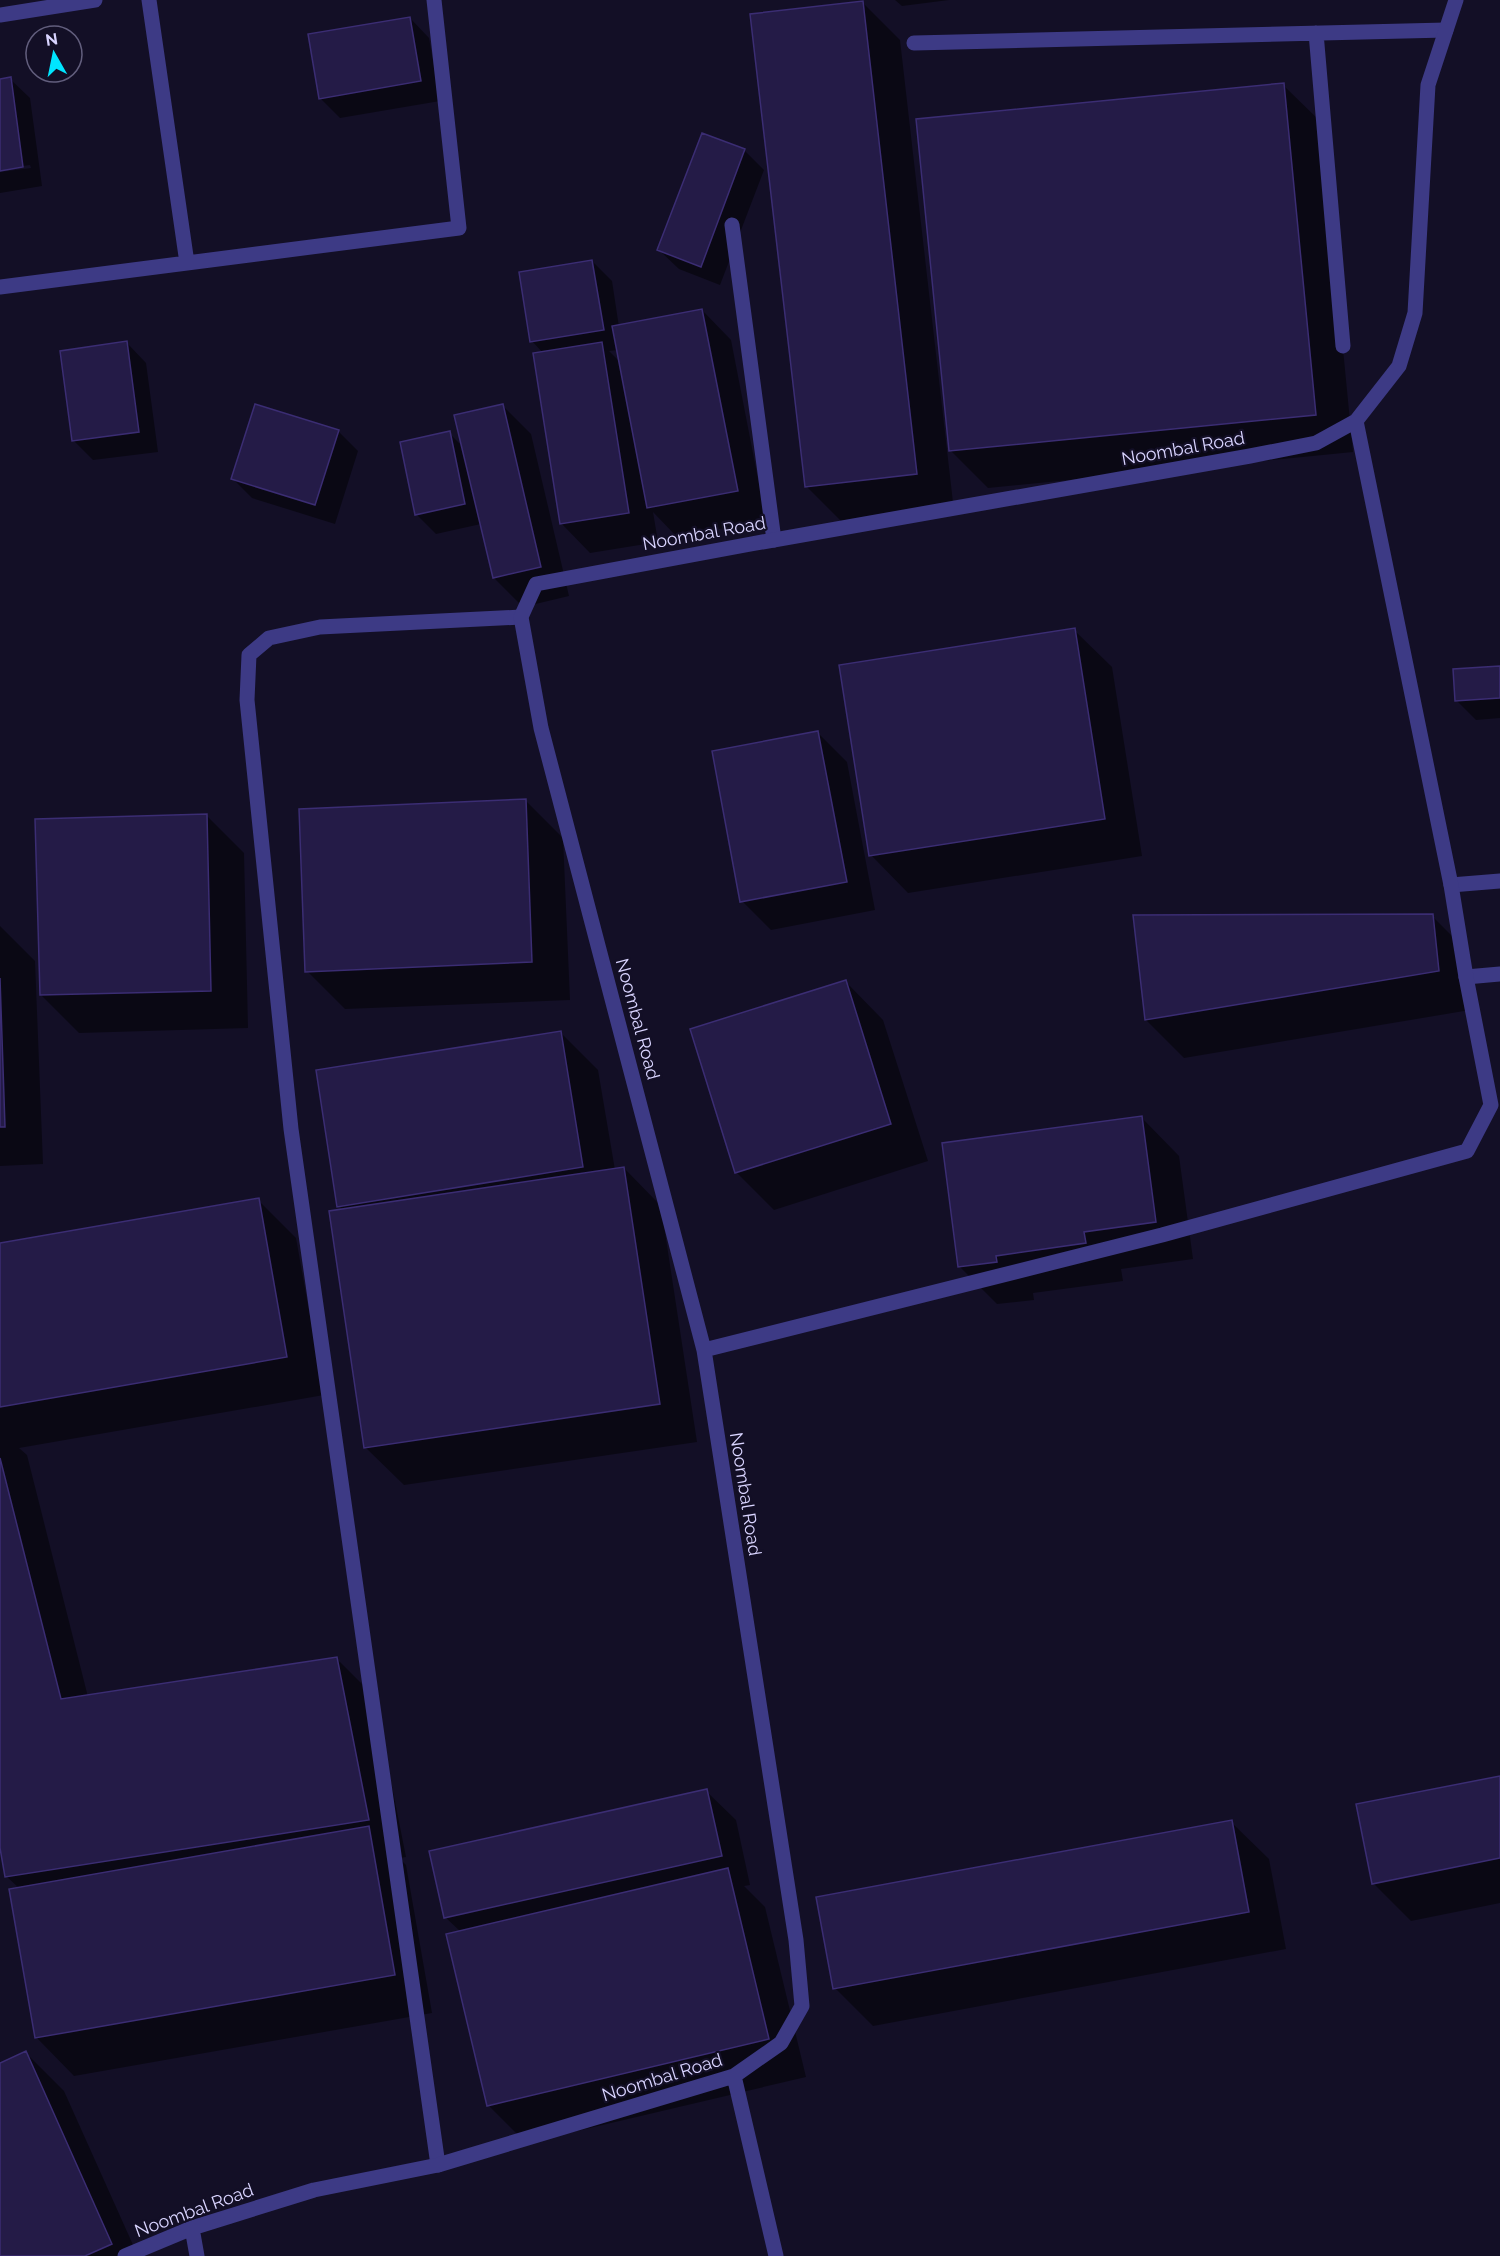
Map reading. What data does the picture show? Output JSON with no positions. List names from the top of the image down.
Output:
{
  "streets": {
    "street": ["Noombal Road"]
  },
  "north": "top"
}
